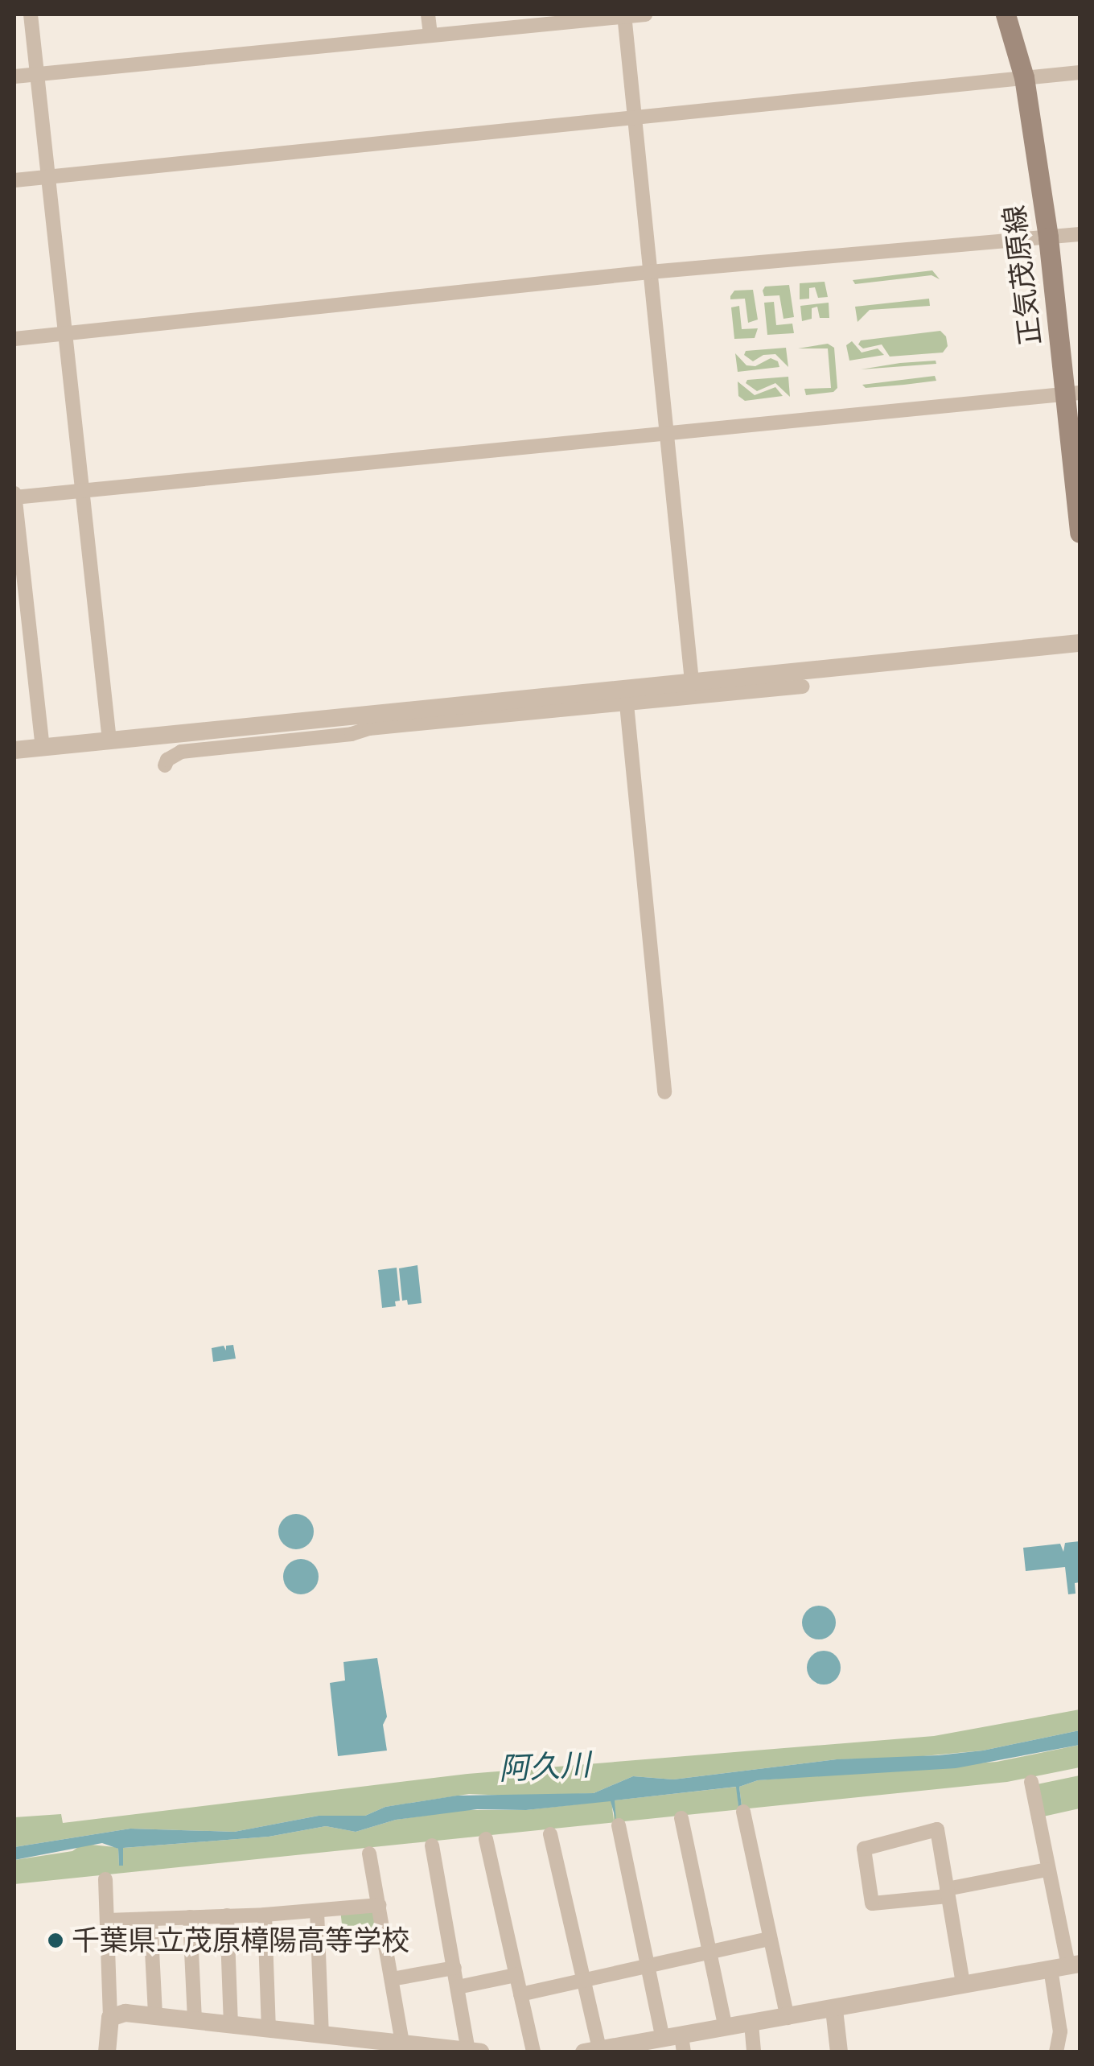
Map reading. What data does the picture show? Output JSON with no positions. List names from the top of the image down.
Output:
{
  "streets": {
    "main road": ["正気茂原線"]
  },
  "water": ["阿久川"],
  "places": ["千葉県立茂原樟陽高等学校"]
}
